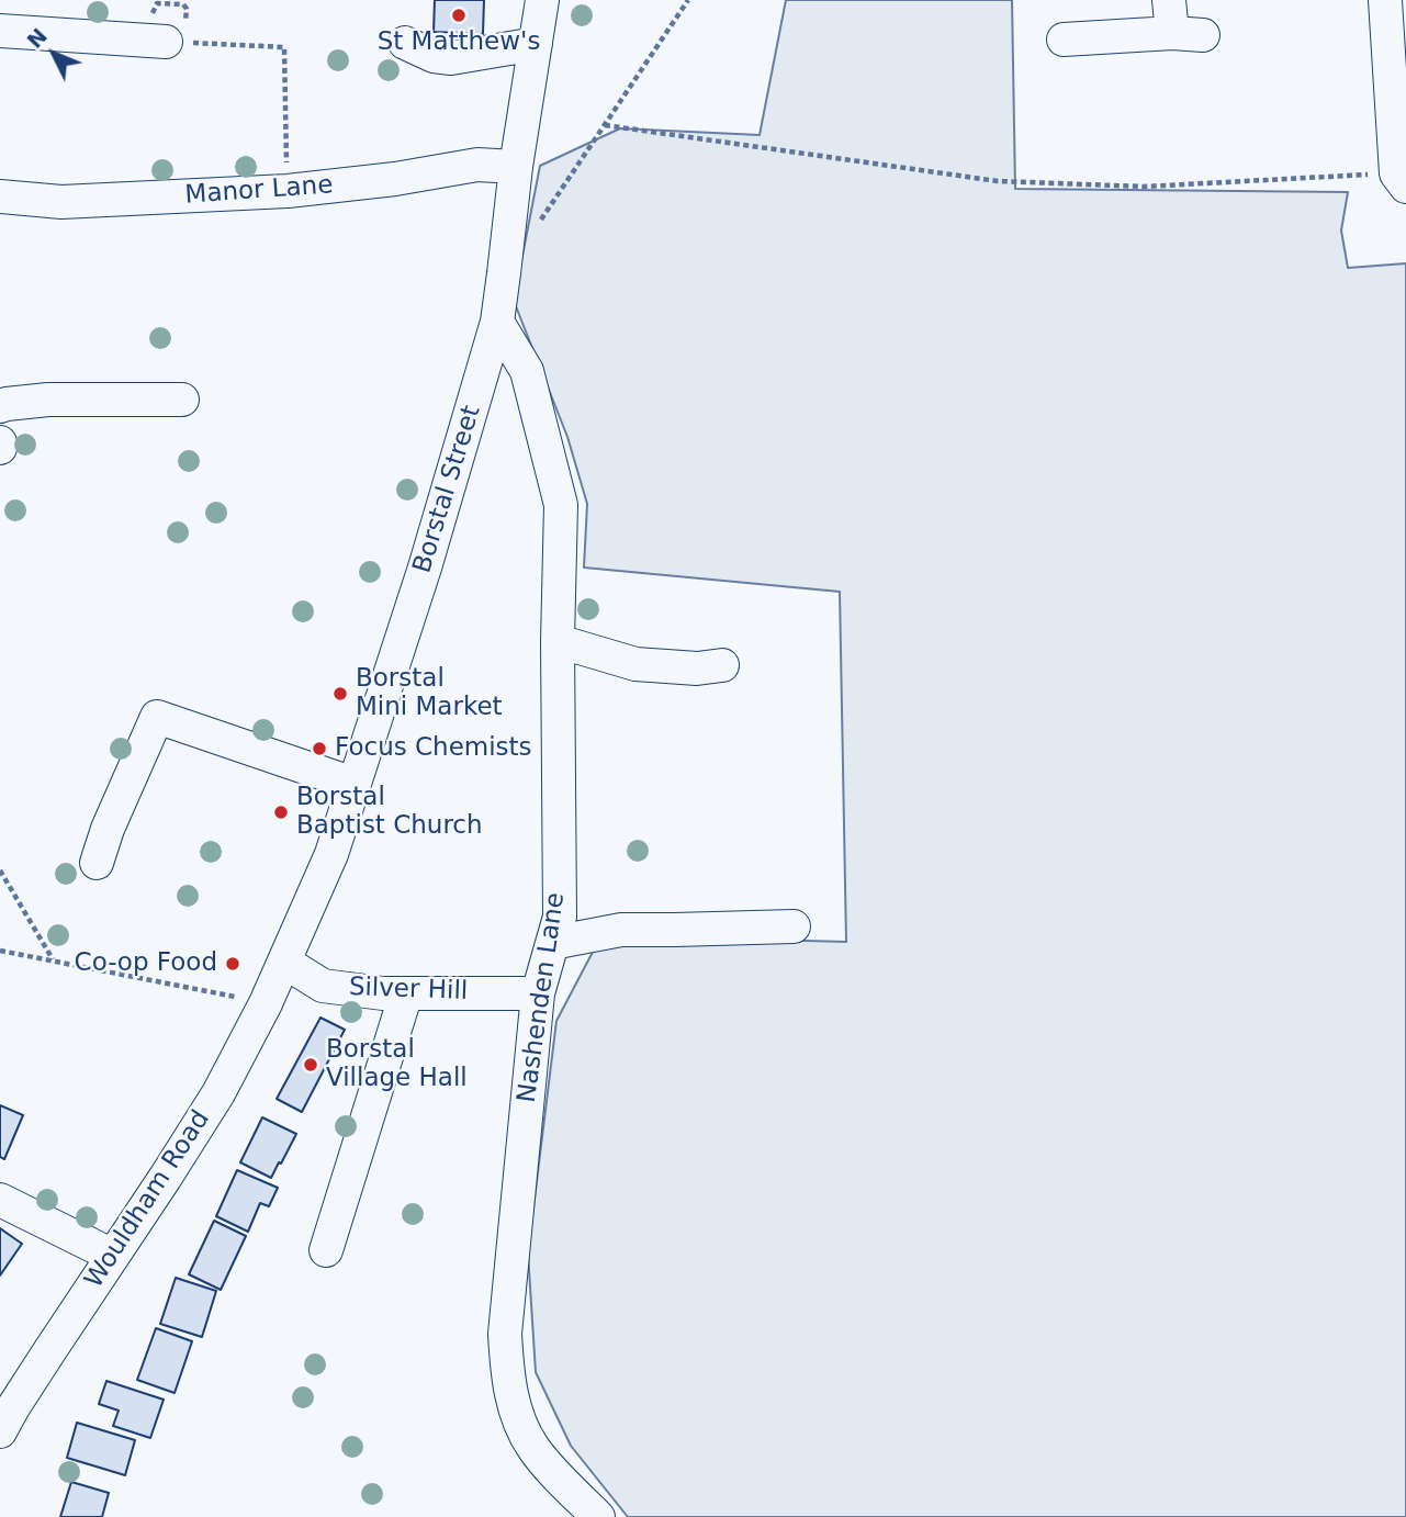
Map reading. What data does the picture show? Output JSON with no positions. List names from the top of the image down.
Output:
{
  "streets": {
    "street": [
      "Manor Lane",
      "Borstal Street",
      "Silver Hill",
      "Nashenden Lane",
      "Wouldham Road"
    ]
  },
  "crossings": [
    ["Manor Lane", "Borstal Street"],
    ["Borstal Street", "Silver Hill"],
    ["Borstal Street", "Nashenden Lane"],
    ["Borstal Street", "Wouldham Road"],
    ["Silver Hill", "Nashenden Lane"],
    ["Silver Hill", "Wouldham Road"]
  ],
  "places": [
    "St Matthew's",
    "Borstal Mini Market",
    "Focus Chemists",
    "Borstal Baptist Church",
    "Co-op Food",
    "Borstal Village Hall"
  ],
  "north": "top left"
}
